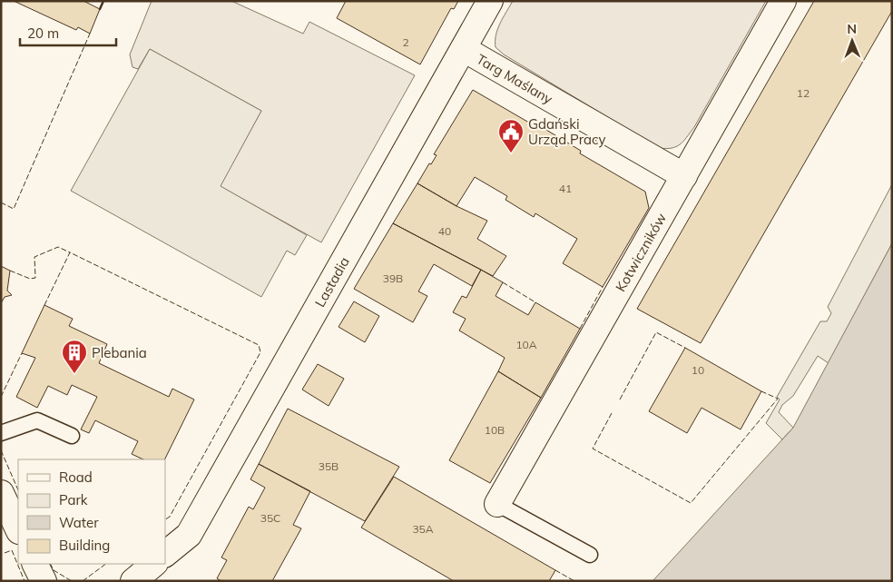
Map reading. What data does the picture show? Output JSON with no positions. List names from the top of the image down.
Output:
{
  "streets": {
    "street": ["Targ Maślany", "Kotwiczników", "Lastadia"]
  },
  "crossings": [
    ["Targ Maślany", "Kotwiczników"],
    ["Targ Maślany", "Lastadia"]
  ],
  "places": {
    "public building": ["Gdański Urząd Pracy"],
    "building": ["Plebania"]
  },
  "house_numbers": [
    "2",
    "12",
    "41",
    "40",
    "39B",
    "10A",
    "10",
    "10B",
    "35B",
    "35C",
    "35A"
  ],
  "legend": [
    "Road",
    "Park",
    "Water",
    "Building"
  ],
  "scale_bar": "20 m",
  "north": "top"
}
